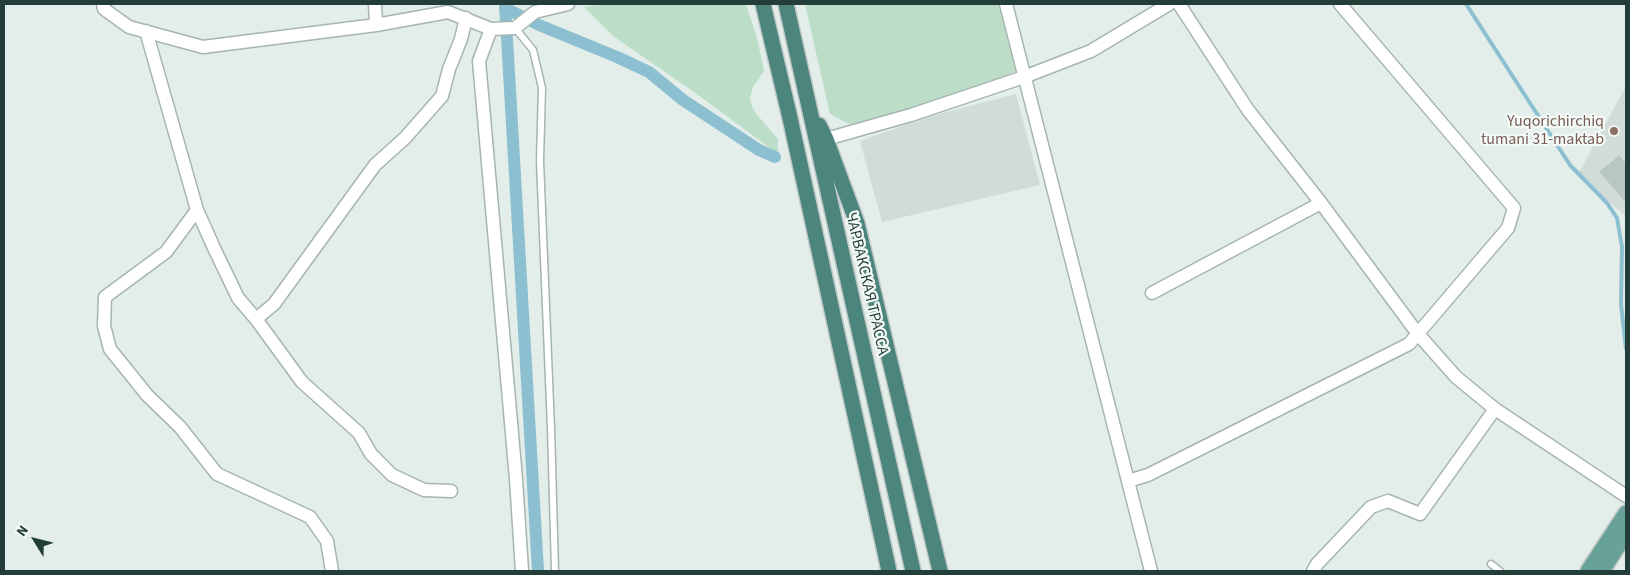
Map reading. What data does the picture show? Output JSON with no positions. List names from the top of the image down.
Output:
{
  "streets": {
    "highway": ["ЧАРВАКСКАЯ ТРАССА"]
  },
  "places": ["Yuqorichirchiq tumani 31-maktab"],
  "north": "top left"
}
